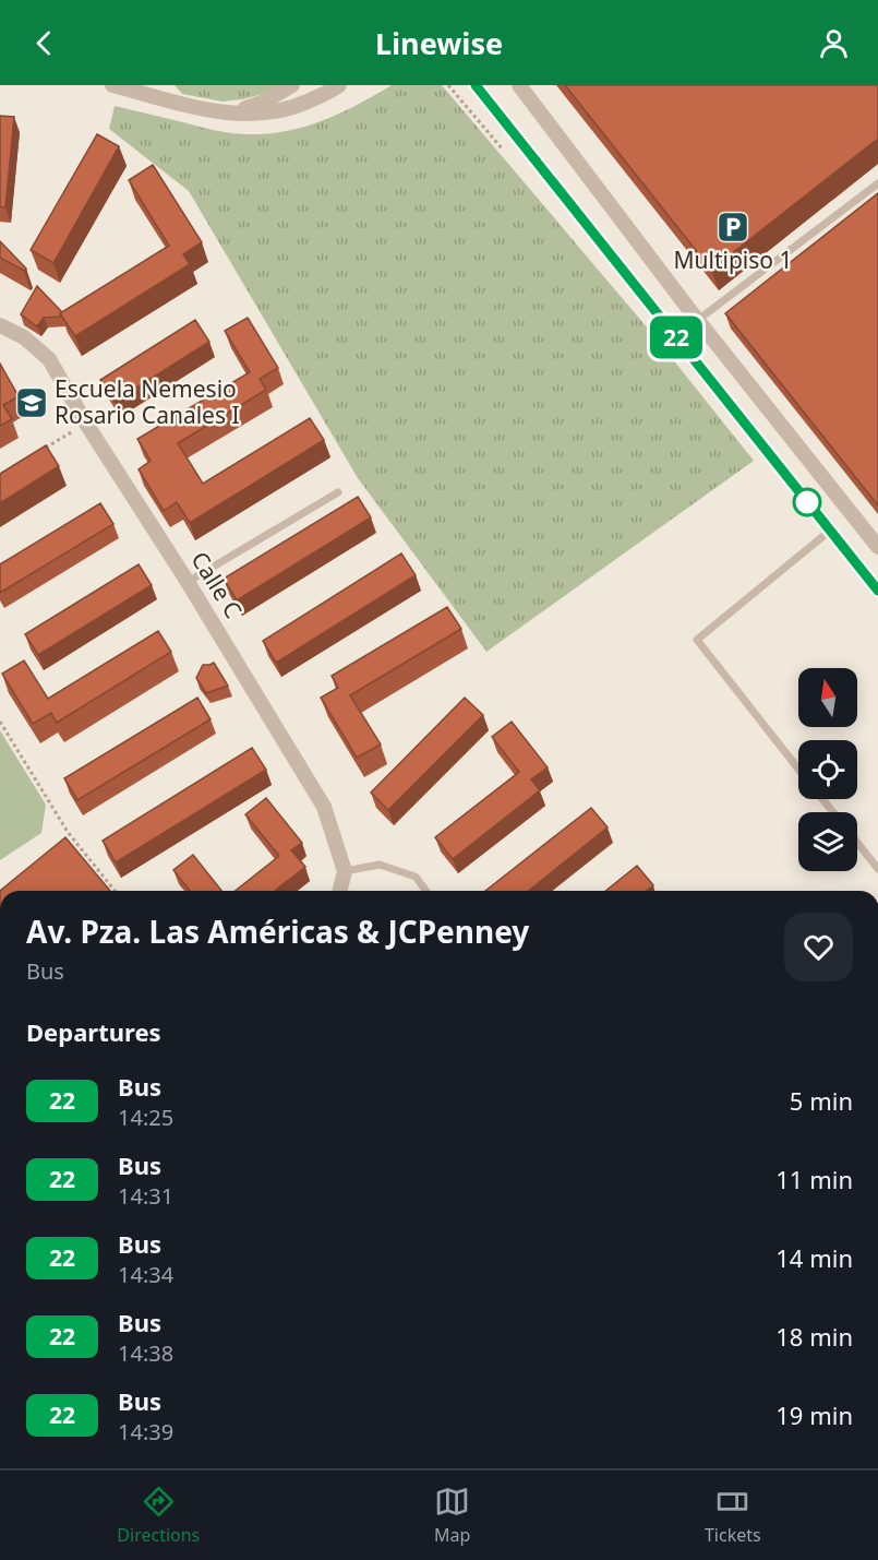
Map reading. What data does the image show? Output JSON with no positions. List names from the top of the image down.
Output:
{
  "streets": {
    "street": ["Calle C"]
  },
  "places": {
    "parking": ["Multipiso 1"],
    "school or university": ["Escuela Nemesio Rosario Canales I"]
  },
  "lines": ["bus line 22"],
  "north": "top",
  "page": {
    "header": "Linewise",
    "on_map": "22",
    "heading": [
      ["Av. Pza. Las Américas & JCPenney", "Bus"],
      "Departures"
    ],
    "list": [
      {
        "mark": "22",
        "name": "Bus",
        "note": "14:25",
        "value": "5 min"
      },
      {
        "mark": "22",
        "name": "Bus",
        "note": "14:31",
        "value": "11 min"
      },
      {
        "mark": "22",
        "name": "Bus",
        "note": "14:34",
        "value": "14 min"
      },
      {
        "mark": "22",
        "name": "Bus",
        "note": "14:38",
        "value": "18 min"
      },
      {
        "mark": "22",
        "name": "Bus",
        "note": "14:39",
        "value": "19 min"
      }
    ],
    "tabs": ["Directions", "Map", "Tickets"]
  }
}
